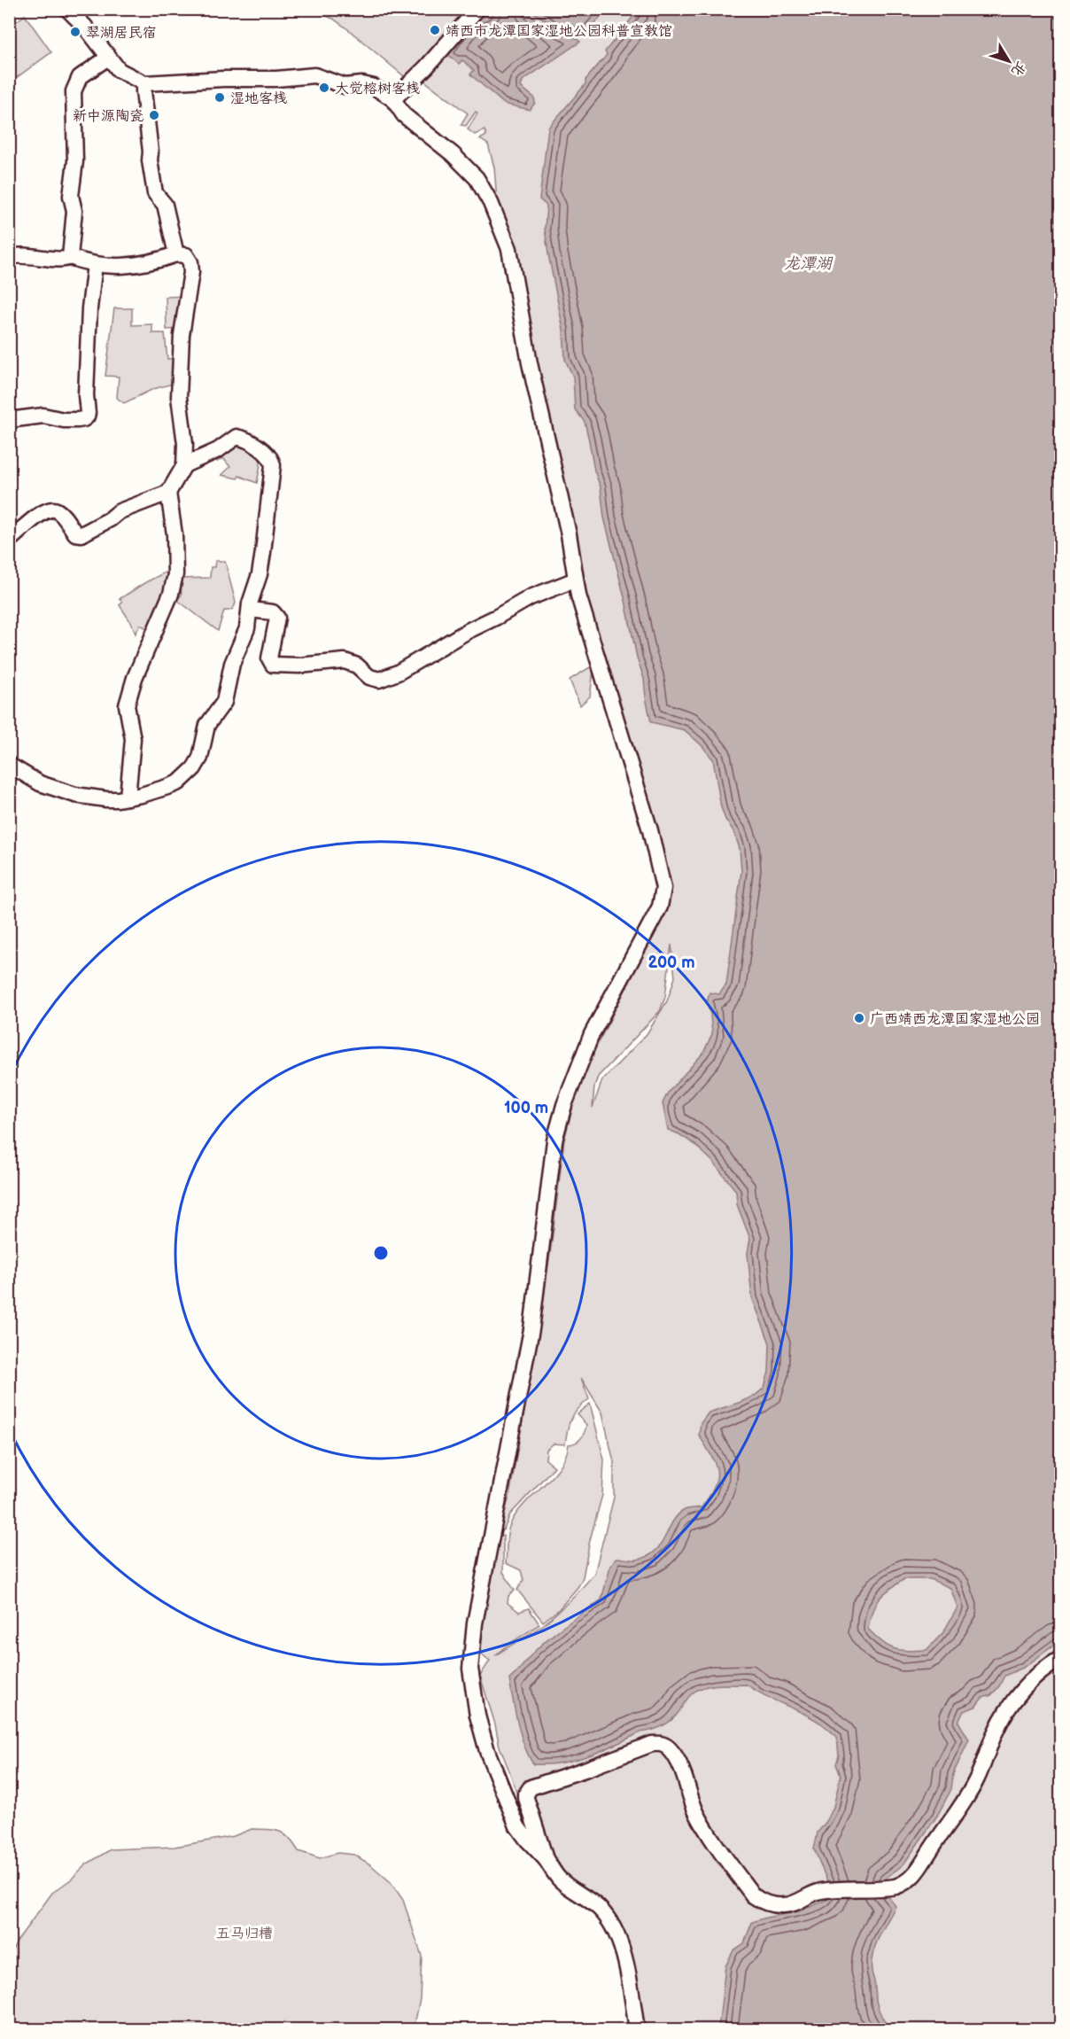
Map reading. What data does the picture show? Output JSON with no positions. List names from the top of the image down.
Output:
{
  "water": ["龙潭湖"],
  "parks": ["五马归槽"],
  "places": [
    "靖西市龙潭国家湿地公园科普宣教馆",
    "翠湖居民宿",
    "大觉榕树客栈",
    "湿地客栈",
    "新中源陶瓷",
    "广西靖西龙潭国家湿地公园"
  ],
  "north": "bottom right",
  "rings": ["200 m", "100 m"]
}
